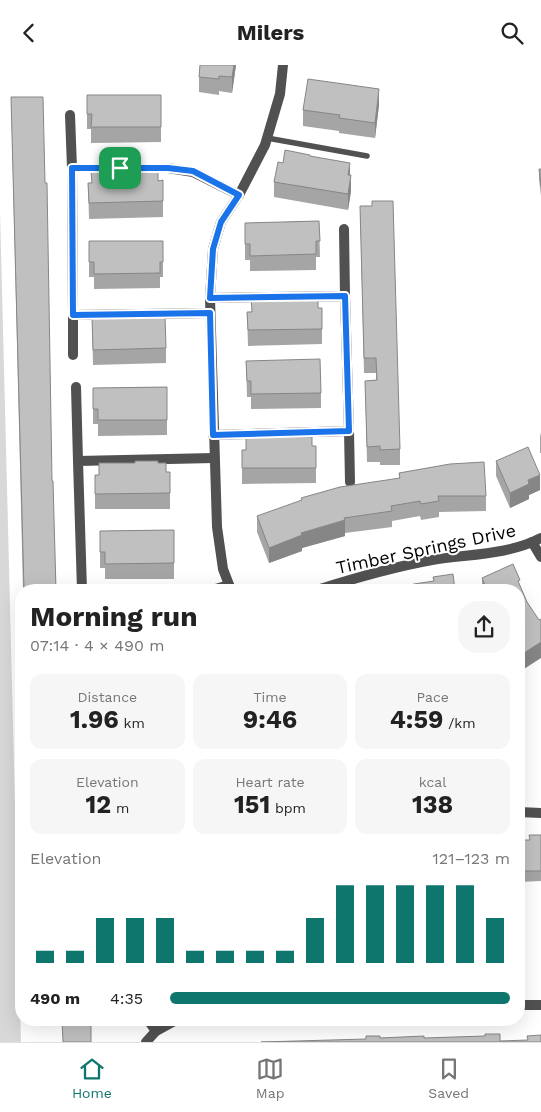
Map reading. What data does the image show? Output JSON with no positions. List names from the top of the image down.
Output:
{
  "streets": {
    "street": ["Timber Springs Drive"]
  },
  "page": {
    "header": "Milers",
    "heading": ["Morning run", "07:14 · 4 × 490 m"],
    "stats": [
      ["Distance", "1.96 km"],
      ["Time", "9:46"],
      ["Pace", "4:59 /km"],
      ["Elevation", "12 m"],
      ["Heart rate", "151 bpm"],
      ["kcal", "138"]
    ],
    "chart": ["Elevation", "121–123 m"],
    "list": [
      {
        "name": "490 m",
        "note": "4:35"
      }
    ],
    "tabs": ["Home", "Map", "Saved"]
  }
}
